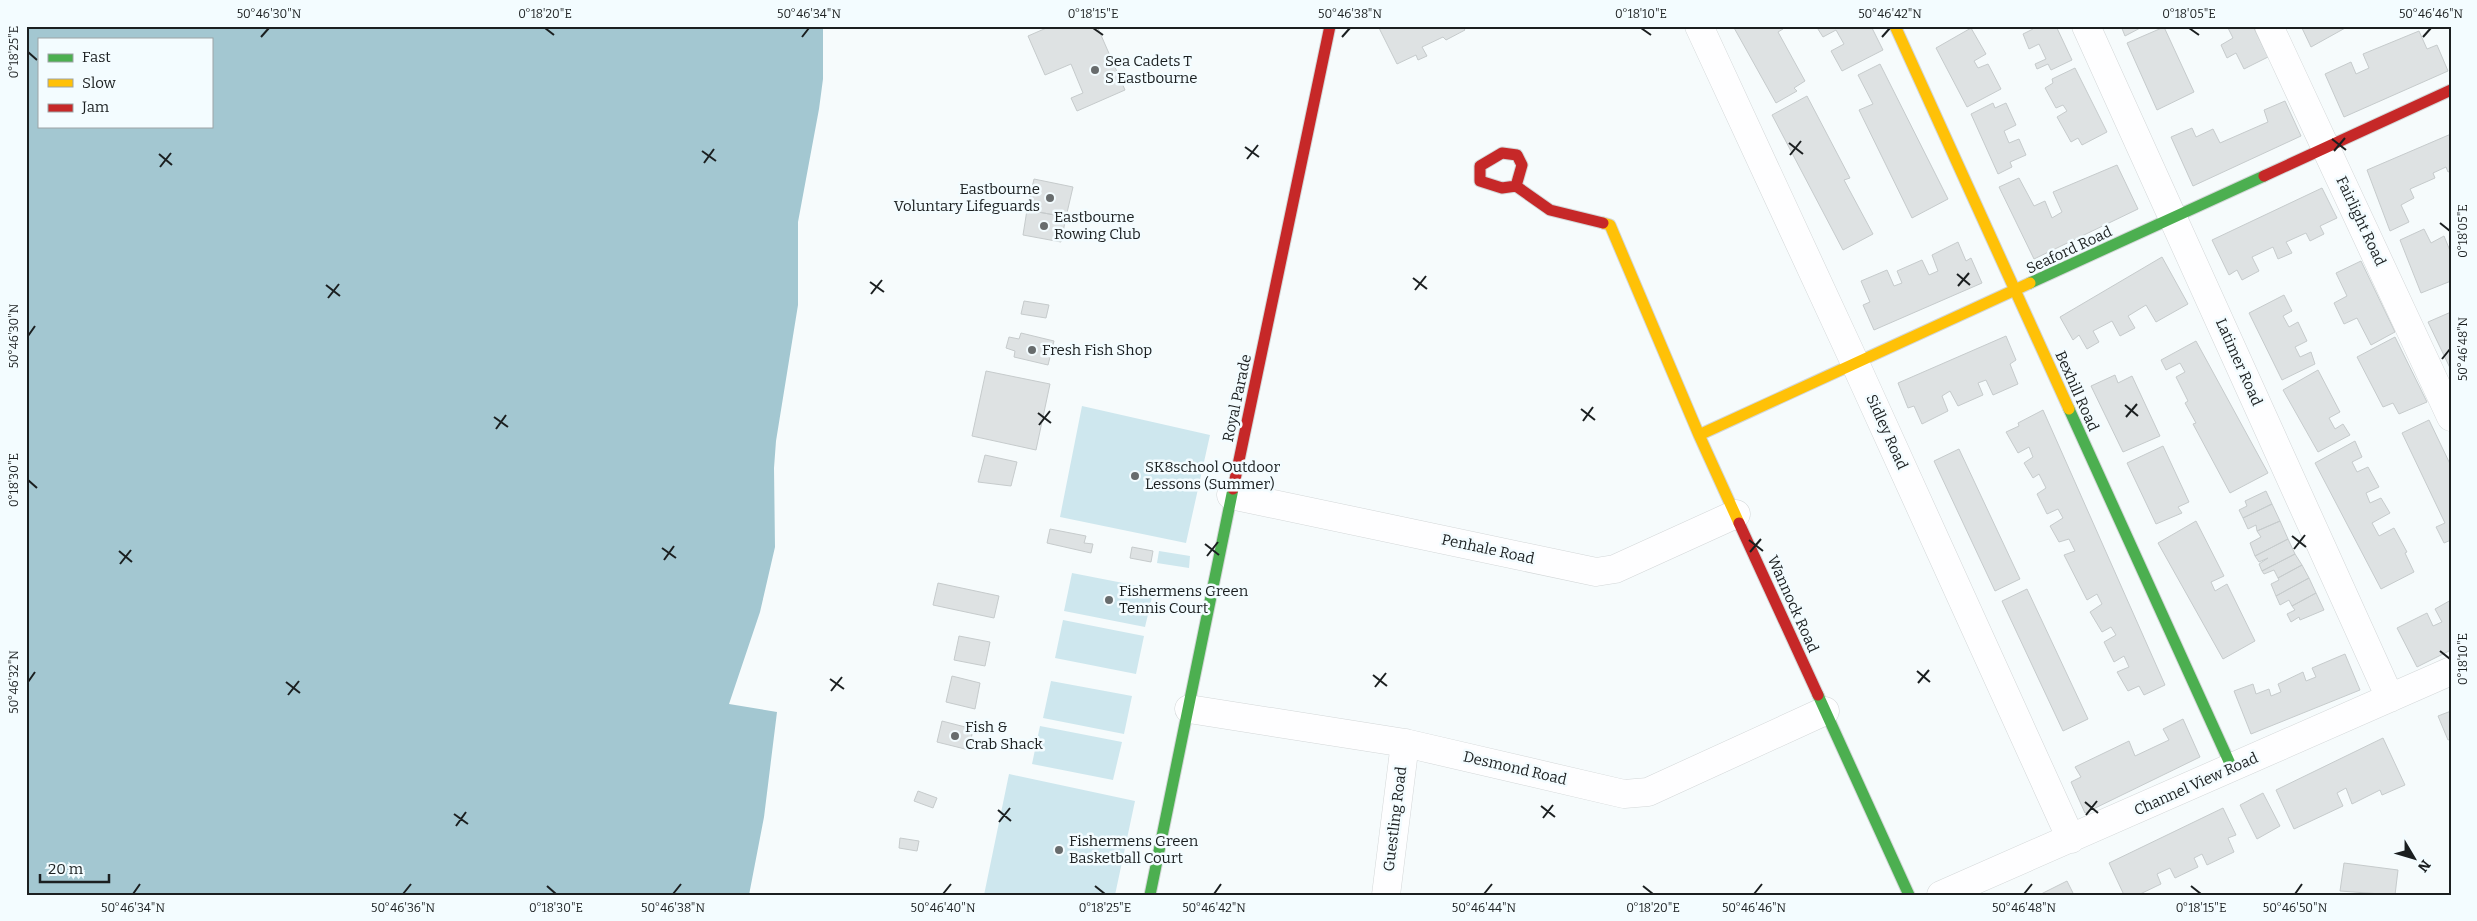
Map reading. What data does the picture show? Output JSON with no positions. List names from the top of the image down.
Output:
{
  "streets": {
    "street": [
      "Fairlight Road",
      "Seaford Road",
      "Latimer Road",
      "Bexhill Road",
      "Royal Parade",
      "Sidley Road",
      "Penhale Road",
      "Wannock Road",
      "Desmond Road",
      "Channel View Road",
      "Guestling Road"
    ]
  },
  "crossings": [
    ["Fairlight Road", "Seaford Road"],
    ["Seaford Road", "Latimer Road"],
    ["Seaford Road", "Bexhill Road"],
    ["Seaford Road", "Sidley Road"],
    ["Seaford Road", "Wannock Road"],
    ["Latimer Road", "Channel View Road"],
    ["Bexhill Road", "Channel View Road"],
    ["Royal Parade", "Penhale Road"],
    ["Royal Parade", "Desmond Road"],
    ["Sidley Road", "Channel View Road"],
    ["Penhale Road", "Wannock Road"],
    ["Wannock Road", "Desmond Road"],
    ["Desmond Road", "Guestling Road"]
  ],
  "places": [
    "Sea Cadets T S Eastbourne",
    "Eastbourne Voluntary Lifeguards",
    "Eastbourne Rowing Club",
    "Fresh Fish Shop",
    "SK8school Outdoor Lessons (Summer)",
    "Fishermens Green Tennis Court",
    "Fish & Crab Shack",
    "Fishermens Green Basketball Court"
  ],
  "legend": ["Fast", "Slow", "Jam"],
  "scale_bar": "20 m",
  "north": "bottom right",
  "coordinates": [
    "50°46'30\"N",
    "0°18'20\"E",
    "50°46'34\"N",
    "0°18'15\"E",
    "50°46'38\"N",
    "0°18'10\"E",
    "50°46'42\"N",
    "0°18'05\"E",
    "50°46'46\"N",
    "0°18'25\"E",
    "50°46'48\"N",
    "0°18'30\"E",
    "50°46'32\"N",
    "50°46'36\"N",
    "50°46'40\"N",
    "50°46'44\"N",
    "50°46'50\"N"
  ]
}
